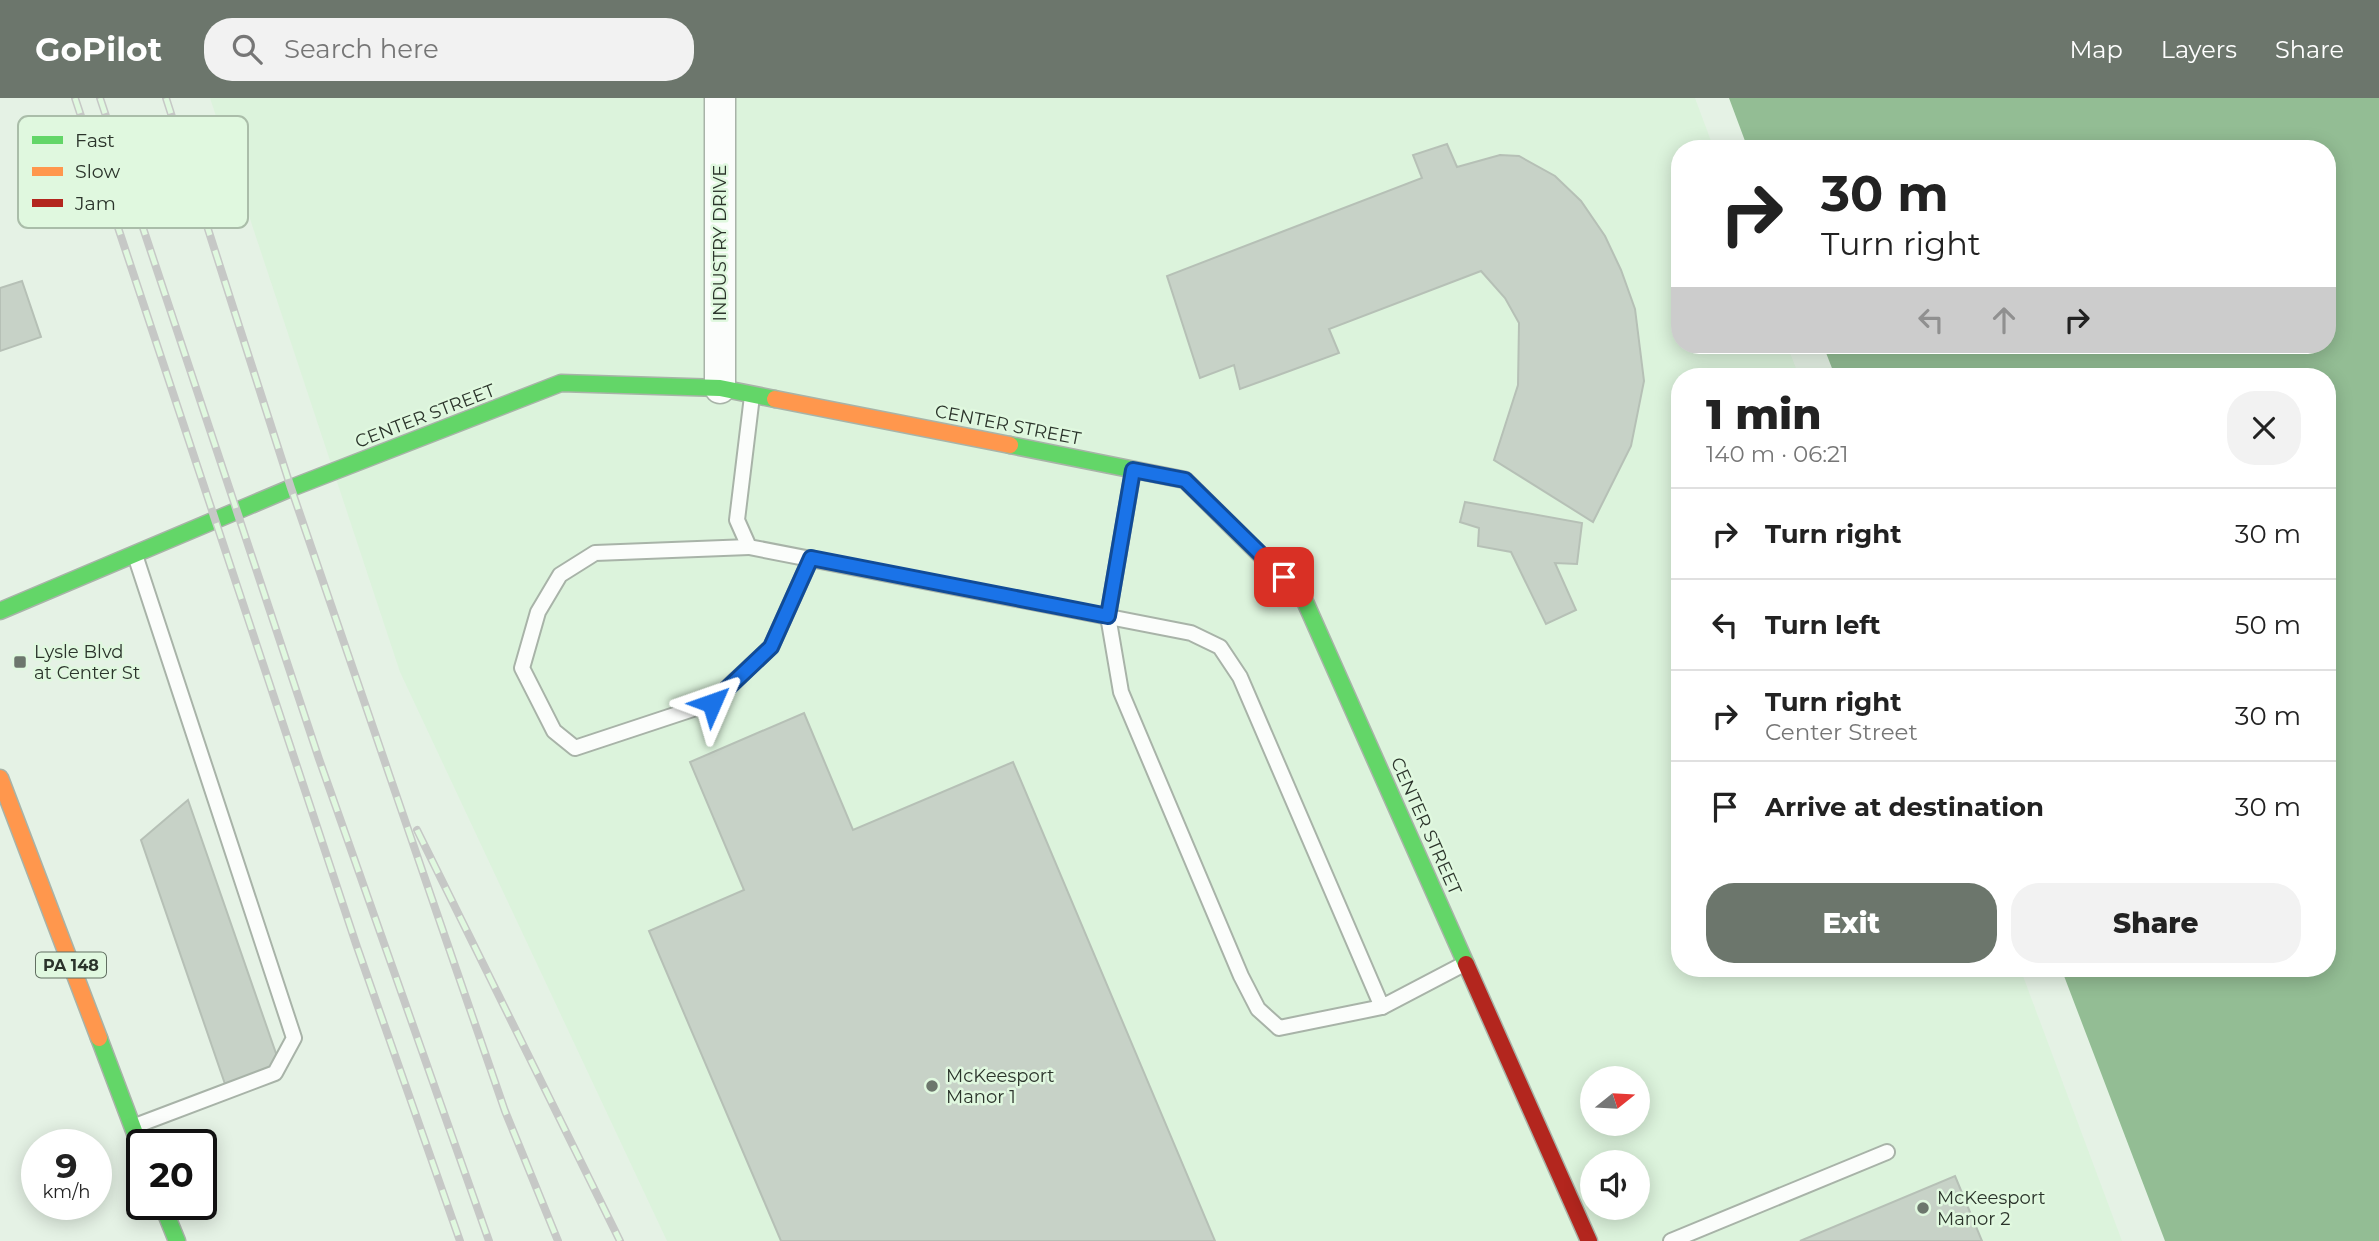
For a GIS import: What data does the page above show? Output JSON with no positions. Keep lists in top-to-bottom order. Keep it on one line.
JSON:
{"streets":{"street":["INDUSTRY DRIVE","CENTER STREET","PA 148"]},"crossings":[["INDUSTRY DRIVE","CENTER STREET"]],"places":{"transit":["Lysle Blvd at Center St"],"other":["McKeesport Manor 1","McKeesport Manor 2"]},"legend":["Fast","Slow","Jam"],"north":"right","page":{"header":"GoPilot","search":"Search here","nav":["Map","Layers","Share"],"turn":["30 m","Turn right"],"heading":["1 min","140 m · 06:21"],"list":[{"name":"Turn right","value":"30 m"},{"name":"Turn left","value":"50 m"},{"name":"Turn right","note":"Center Street","value":"30 m"},{"name":"Arrive at destination","value":"30 m"}],"buttons":["Exit","Share"],"speed":"9 km/h","limit":"20"}}
